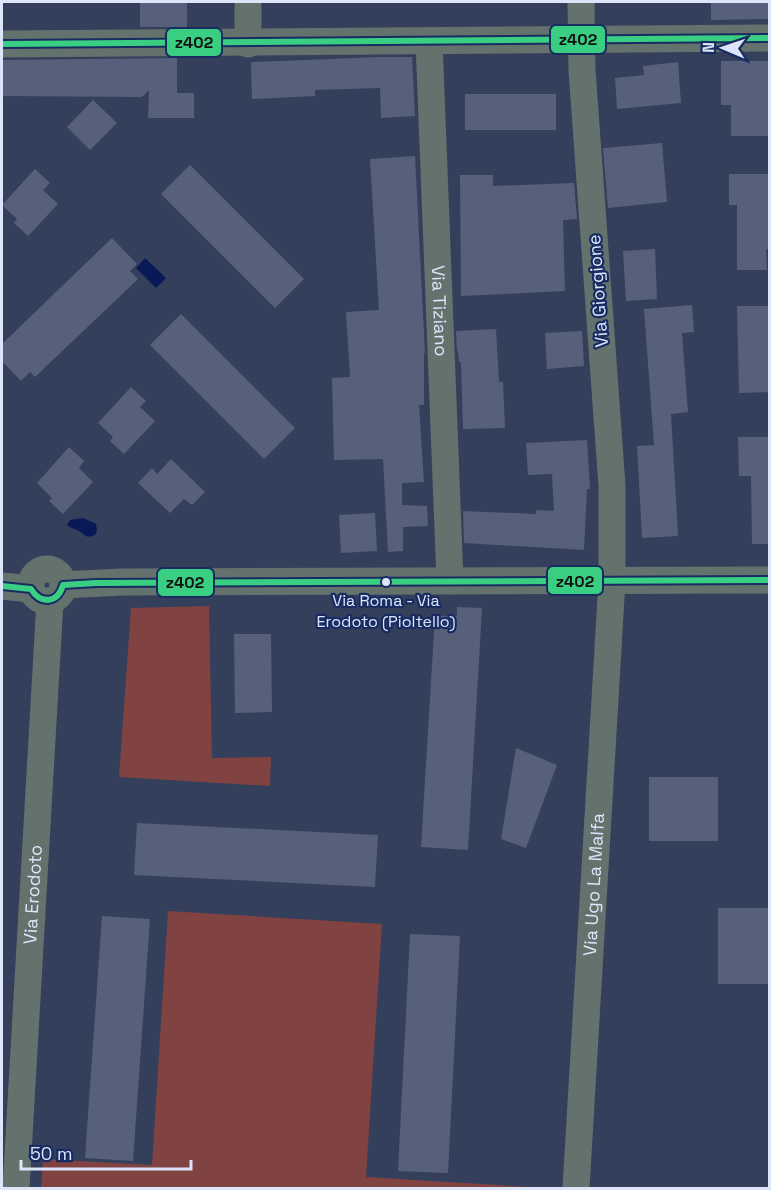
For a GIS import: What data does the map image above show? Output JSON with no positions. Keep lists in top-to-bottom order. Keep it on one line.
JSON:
{"streets":{"street":["Via Giorgione","Via Tiziano","Via Ugo La Malfa","Via Erodoto"]},"crossings":[["Via Giorgione","Via Ugo La Malfa"]],"places":["Via Roma - Via Erodoto (Pioltello)"],"lines":["transit line z402"],"scale_bar":"50 m","north":"left"}
